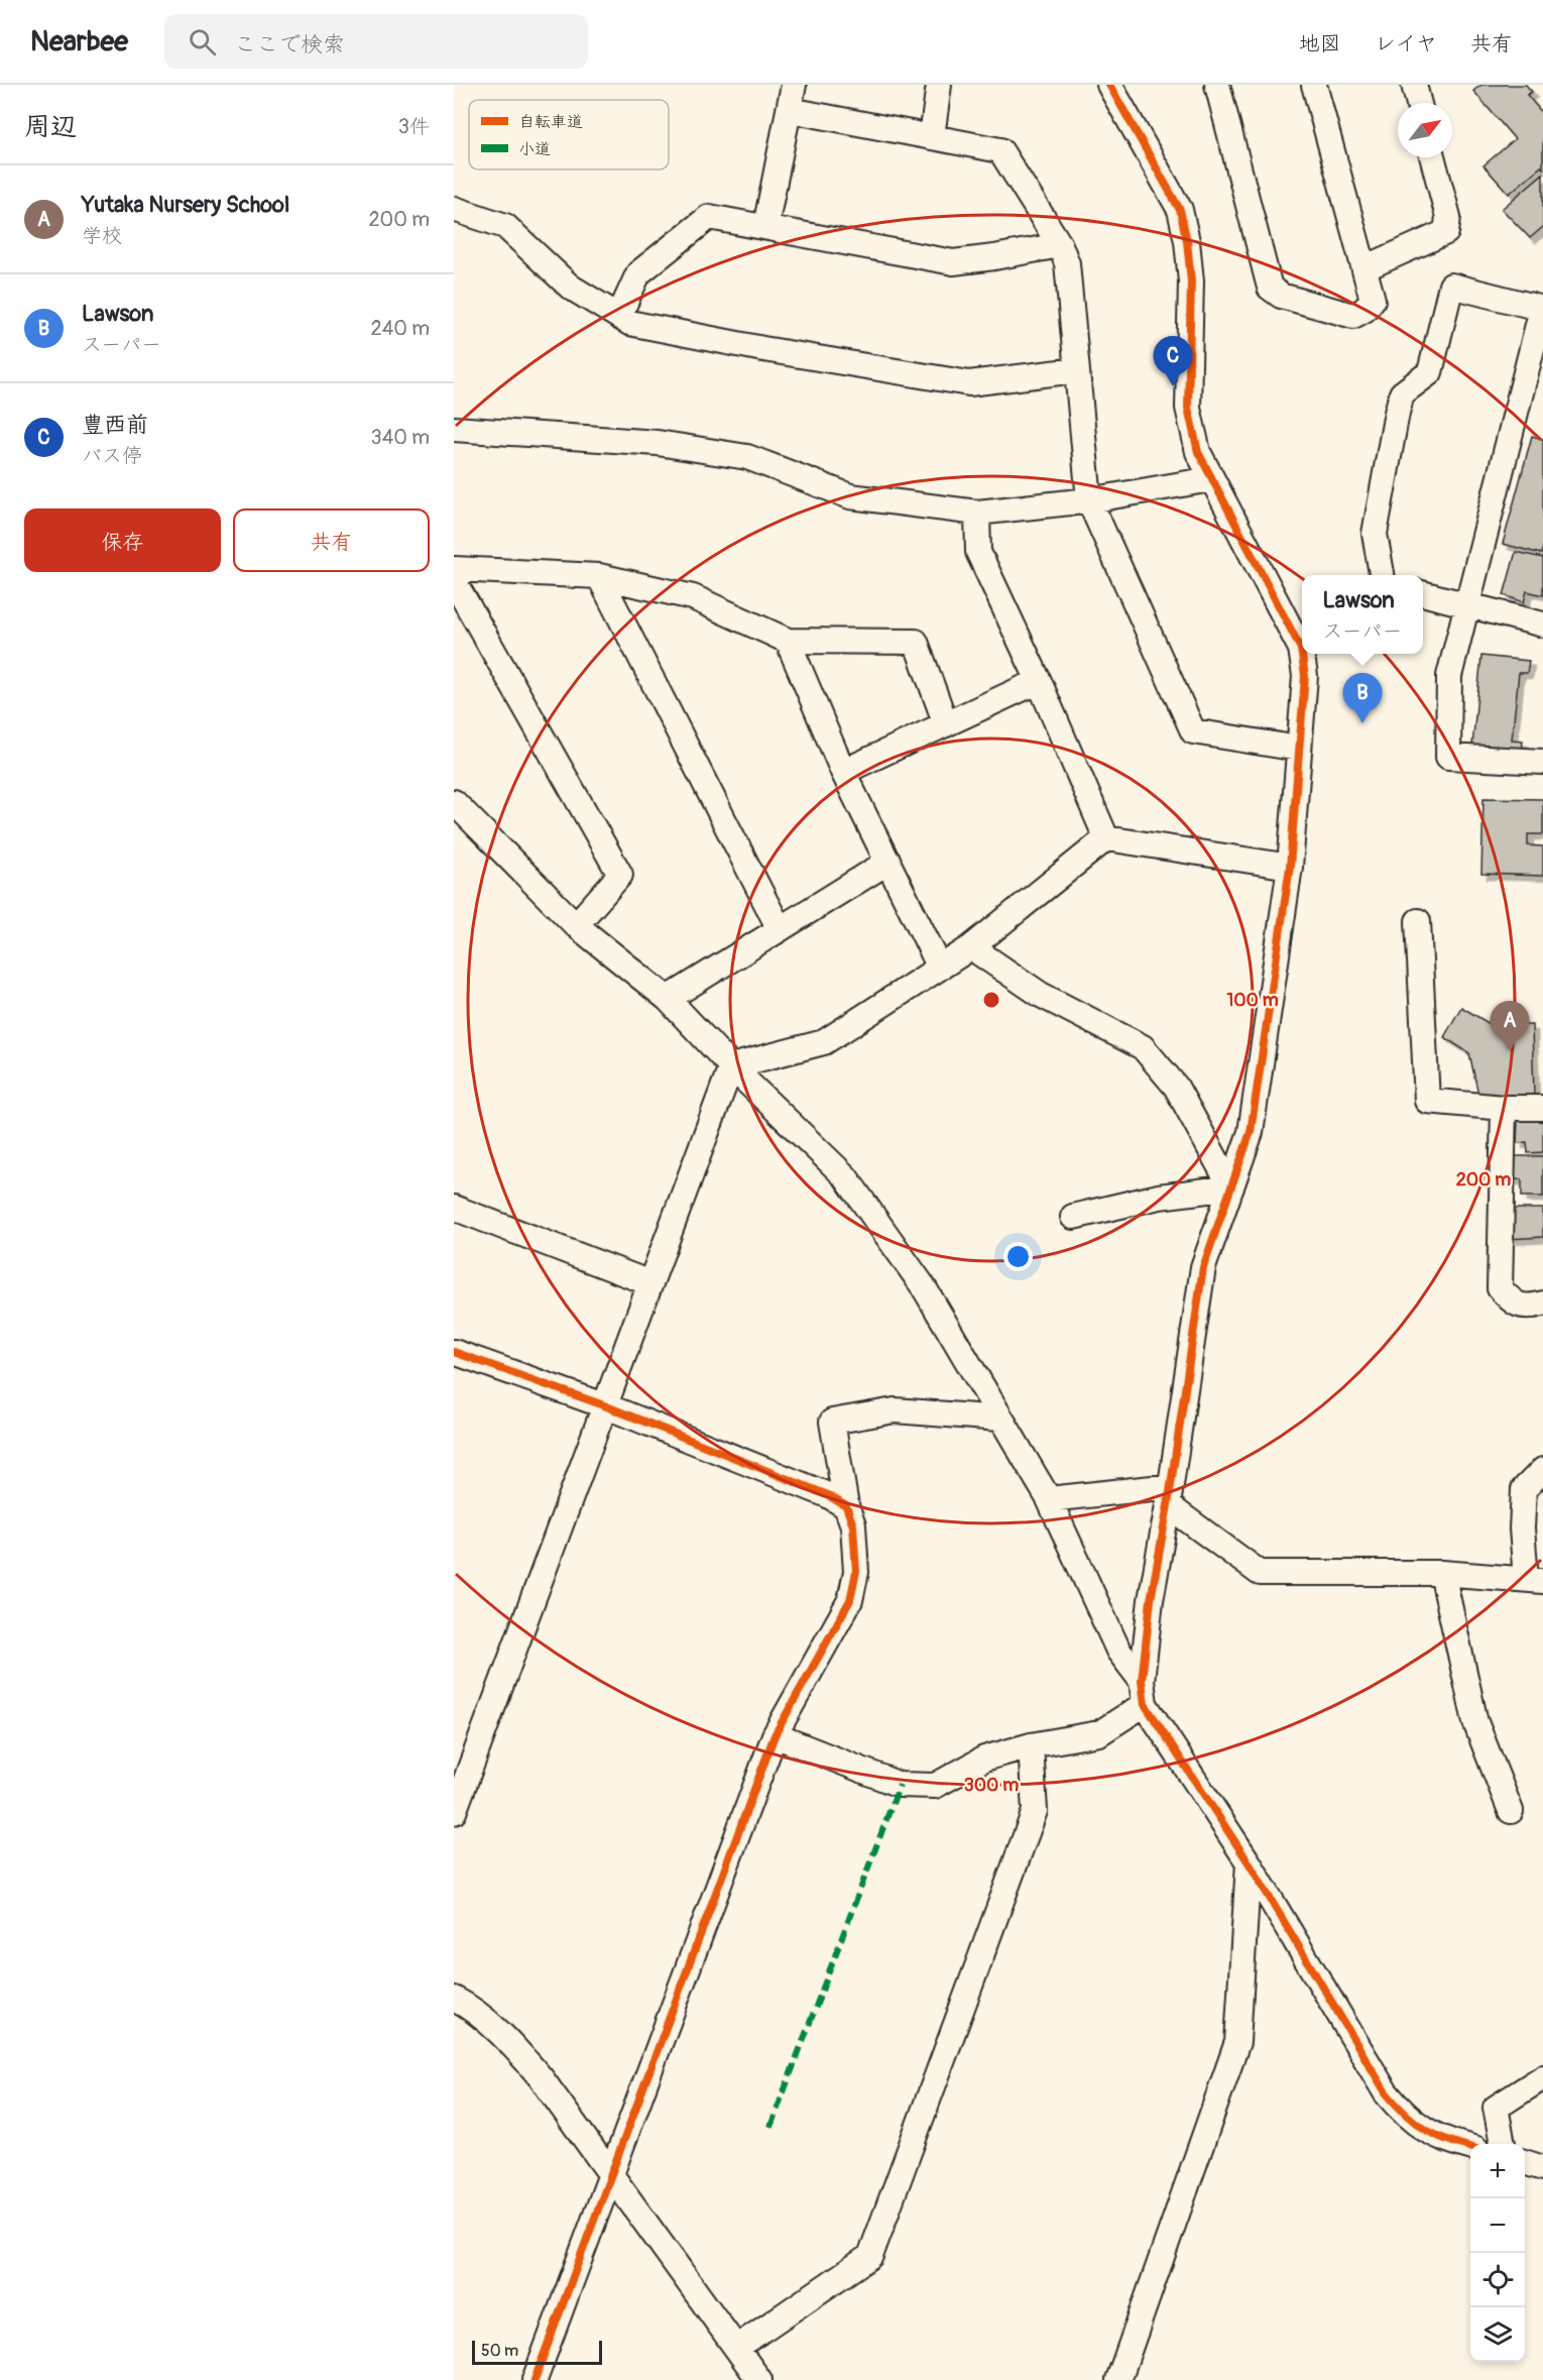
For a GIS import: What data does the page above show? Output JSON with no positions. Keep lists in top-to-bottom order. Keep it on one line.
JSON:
{"legend":["自転車道","小道"],"scale_bar":"50 m","north":"top right","page":{"header":"Nearbee","search":"ここで検索","nav":["地図","レイヤ","共有"],"heading":["周辺","3件"],"list":[{"mark":"A","name":"Yutaka Nursery School","note":"学校","value":"200 m"},{"mark":"B","name":"Lawson","note":"スーパー","value":"240 m"},{"mark":"C","name":"豊西前","note":"バス停","value":"340 m"}],"pins":["C","B","A"],"buttons":["保存","共有"],"popup":["Lawson","スーパー"],"map_buttons":["+","−"],"scale":"50 m"},"rings":["100 m","200 m","300 m"]}
